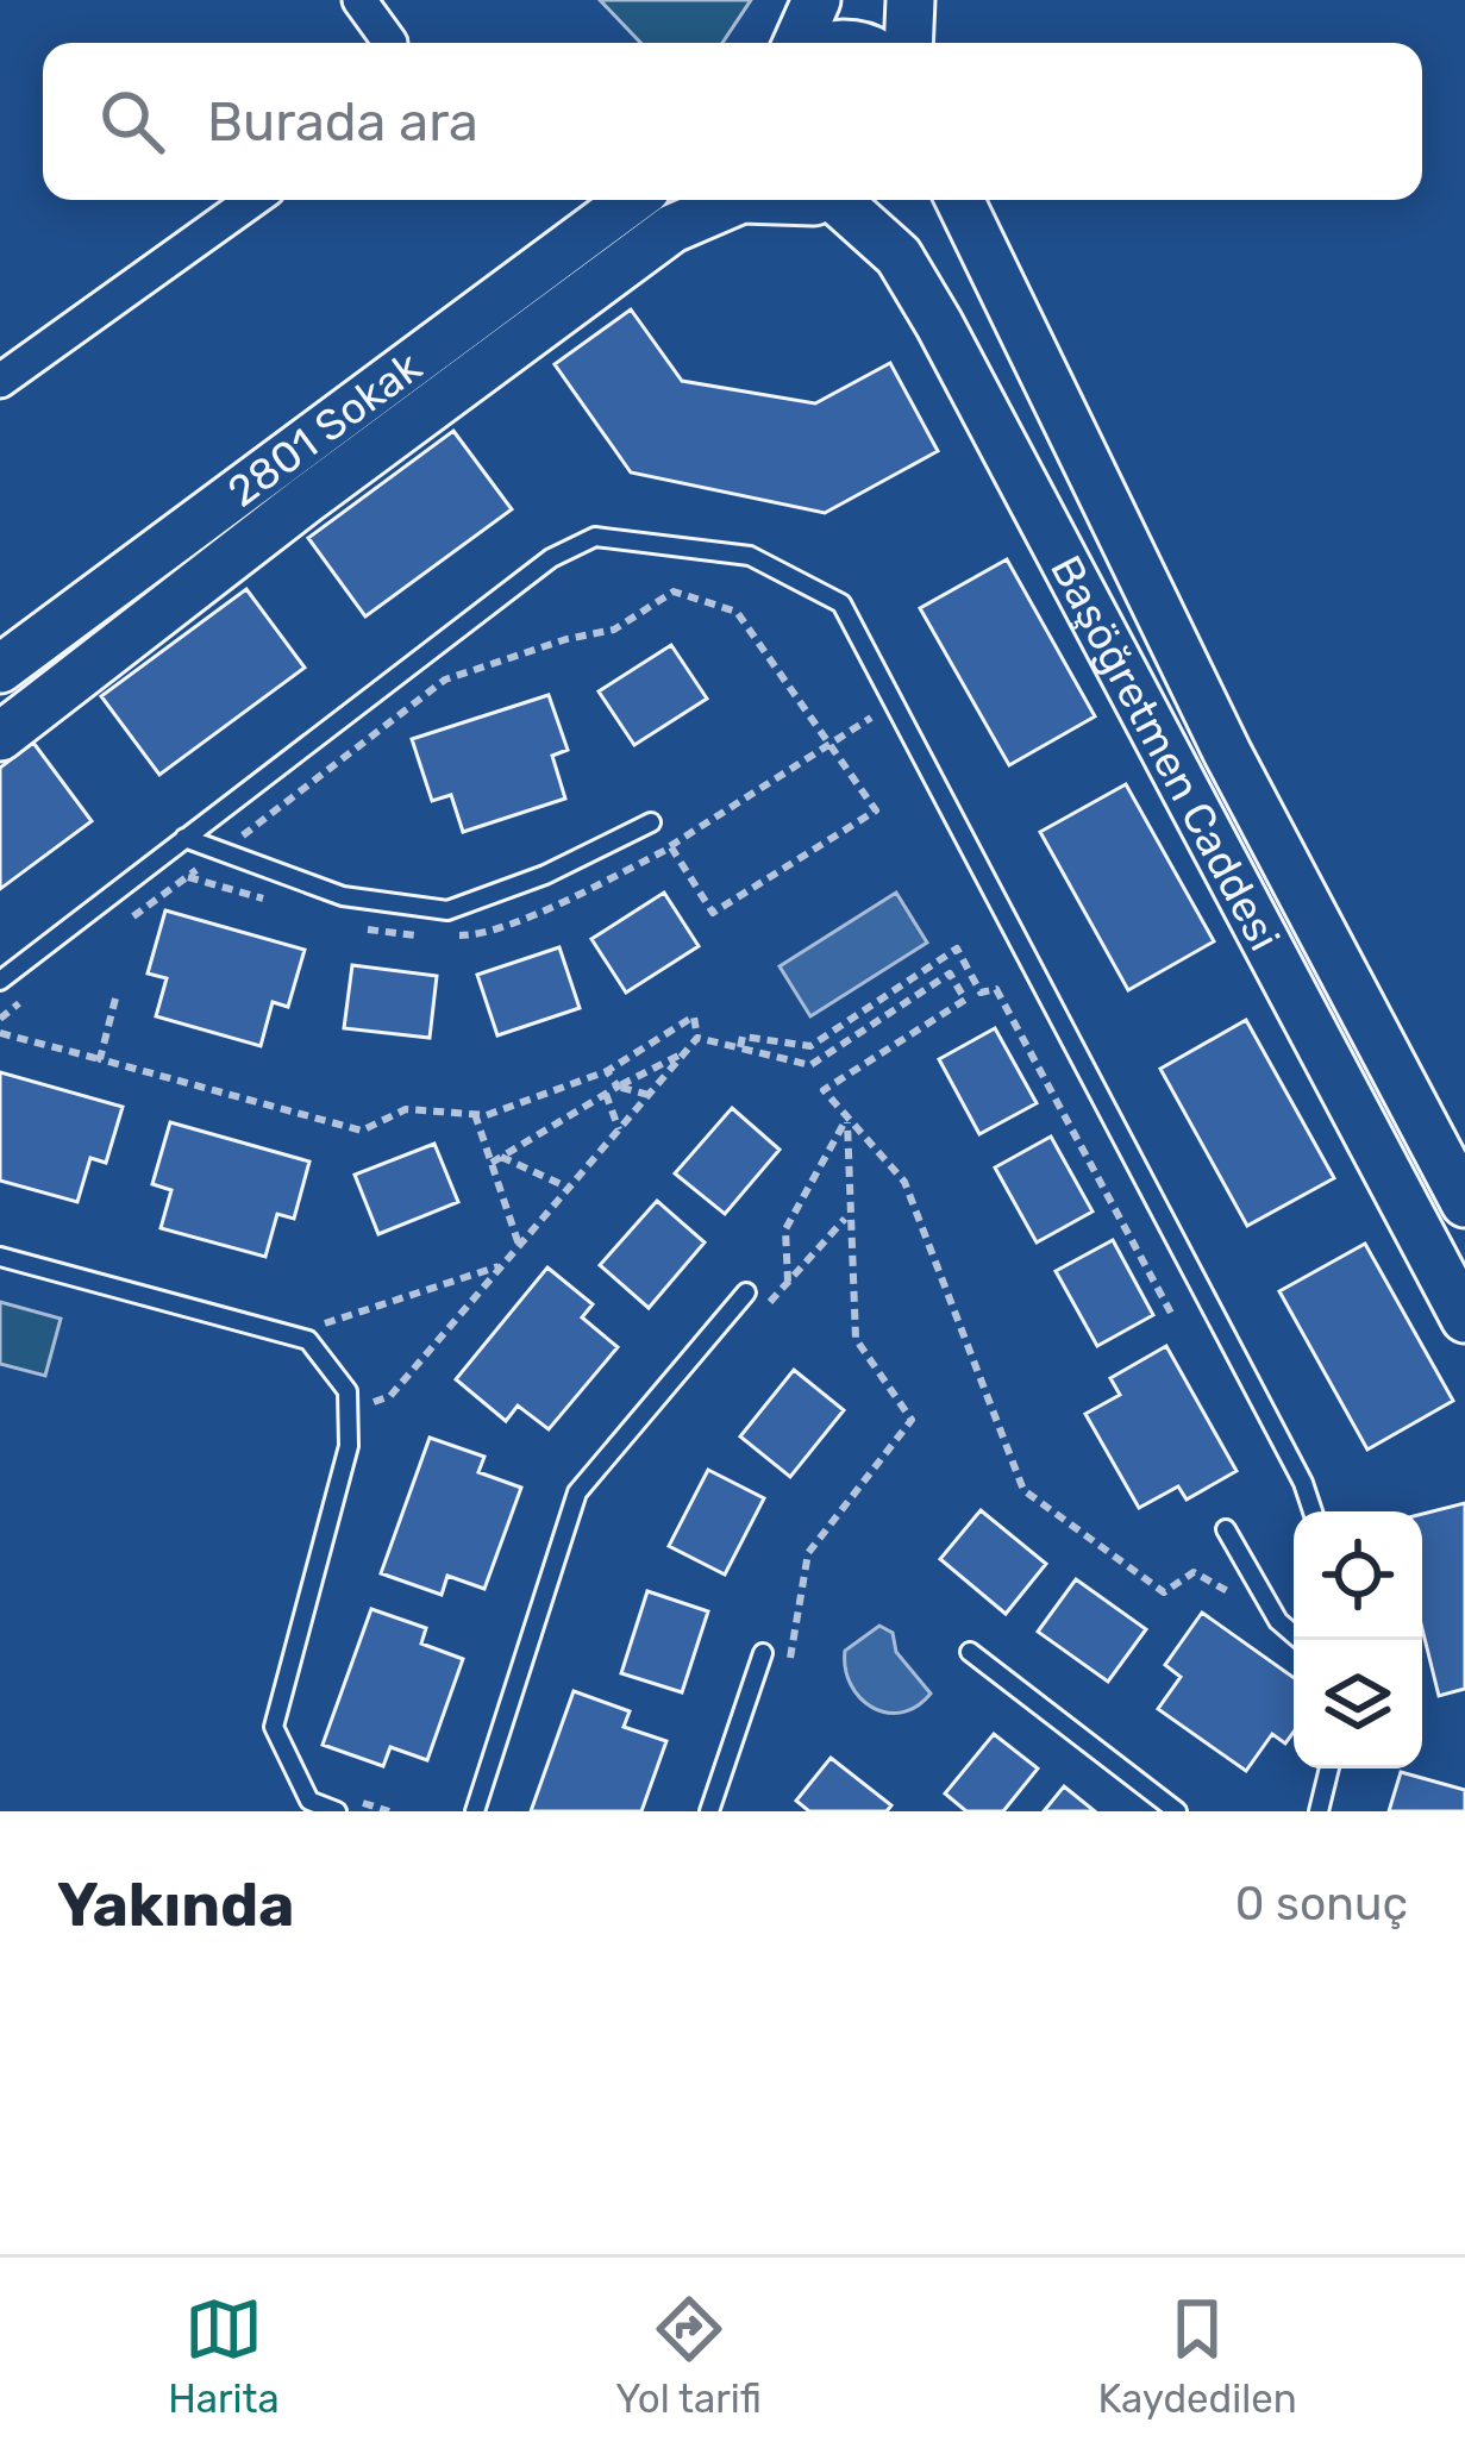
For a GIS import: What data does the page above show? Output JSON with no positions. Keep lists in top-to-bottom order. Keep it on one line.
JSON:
{"streets":{"street":["2801 Sokak","Başöğretmen Caddesi"]},"page":{"search":"Burada ara","heading":["Yakında","0 sonuç"],"nav":["Harita","Yol tarifi","Kaydedilen"]}}
